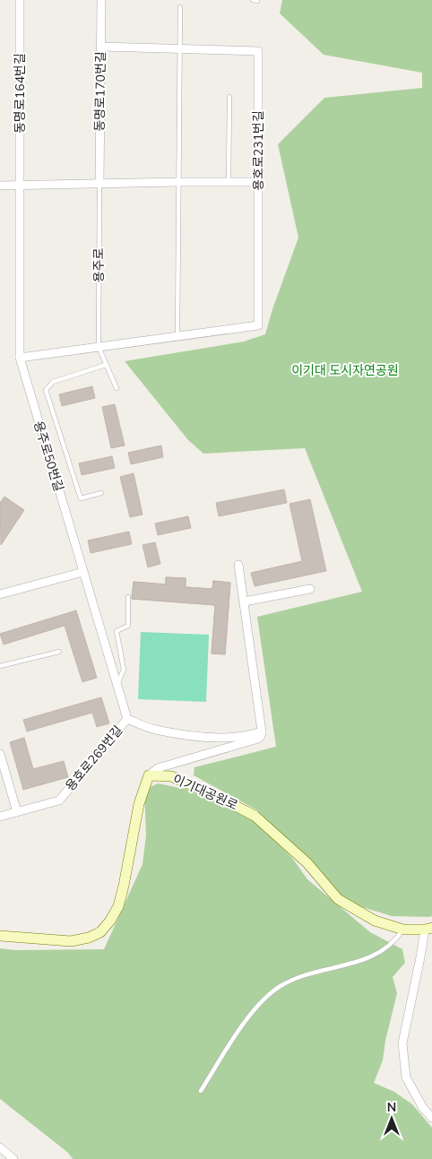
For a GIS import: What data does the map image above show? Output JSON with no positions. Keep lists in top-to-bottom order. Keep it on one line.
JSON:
{"streets":{"street":["동명로170번길","동명로164번길","용호로231번길","용주로50번길","용호로269번길","이기대공원로"],"lane":["용주로"]},"crossings":[["동명로170번길","용호로231번길"],["동명로170번길","용주로"],["동명로164번길","용주로50번길"],["용호로231번길","용주로"],["용호로231번길","용주로50번길"],["용주로50번길","용호로269번길"]],"parks":["이기대 도시자연공원"],"north":"top"}
